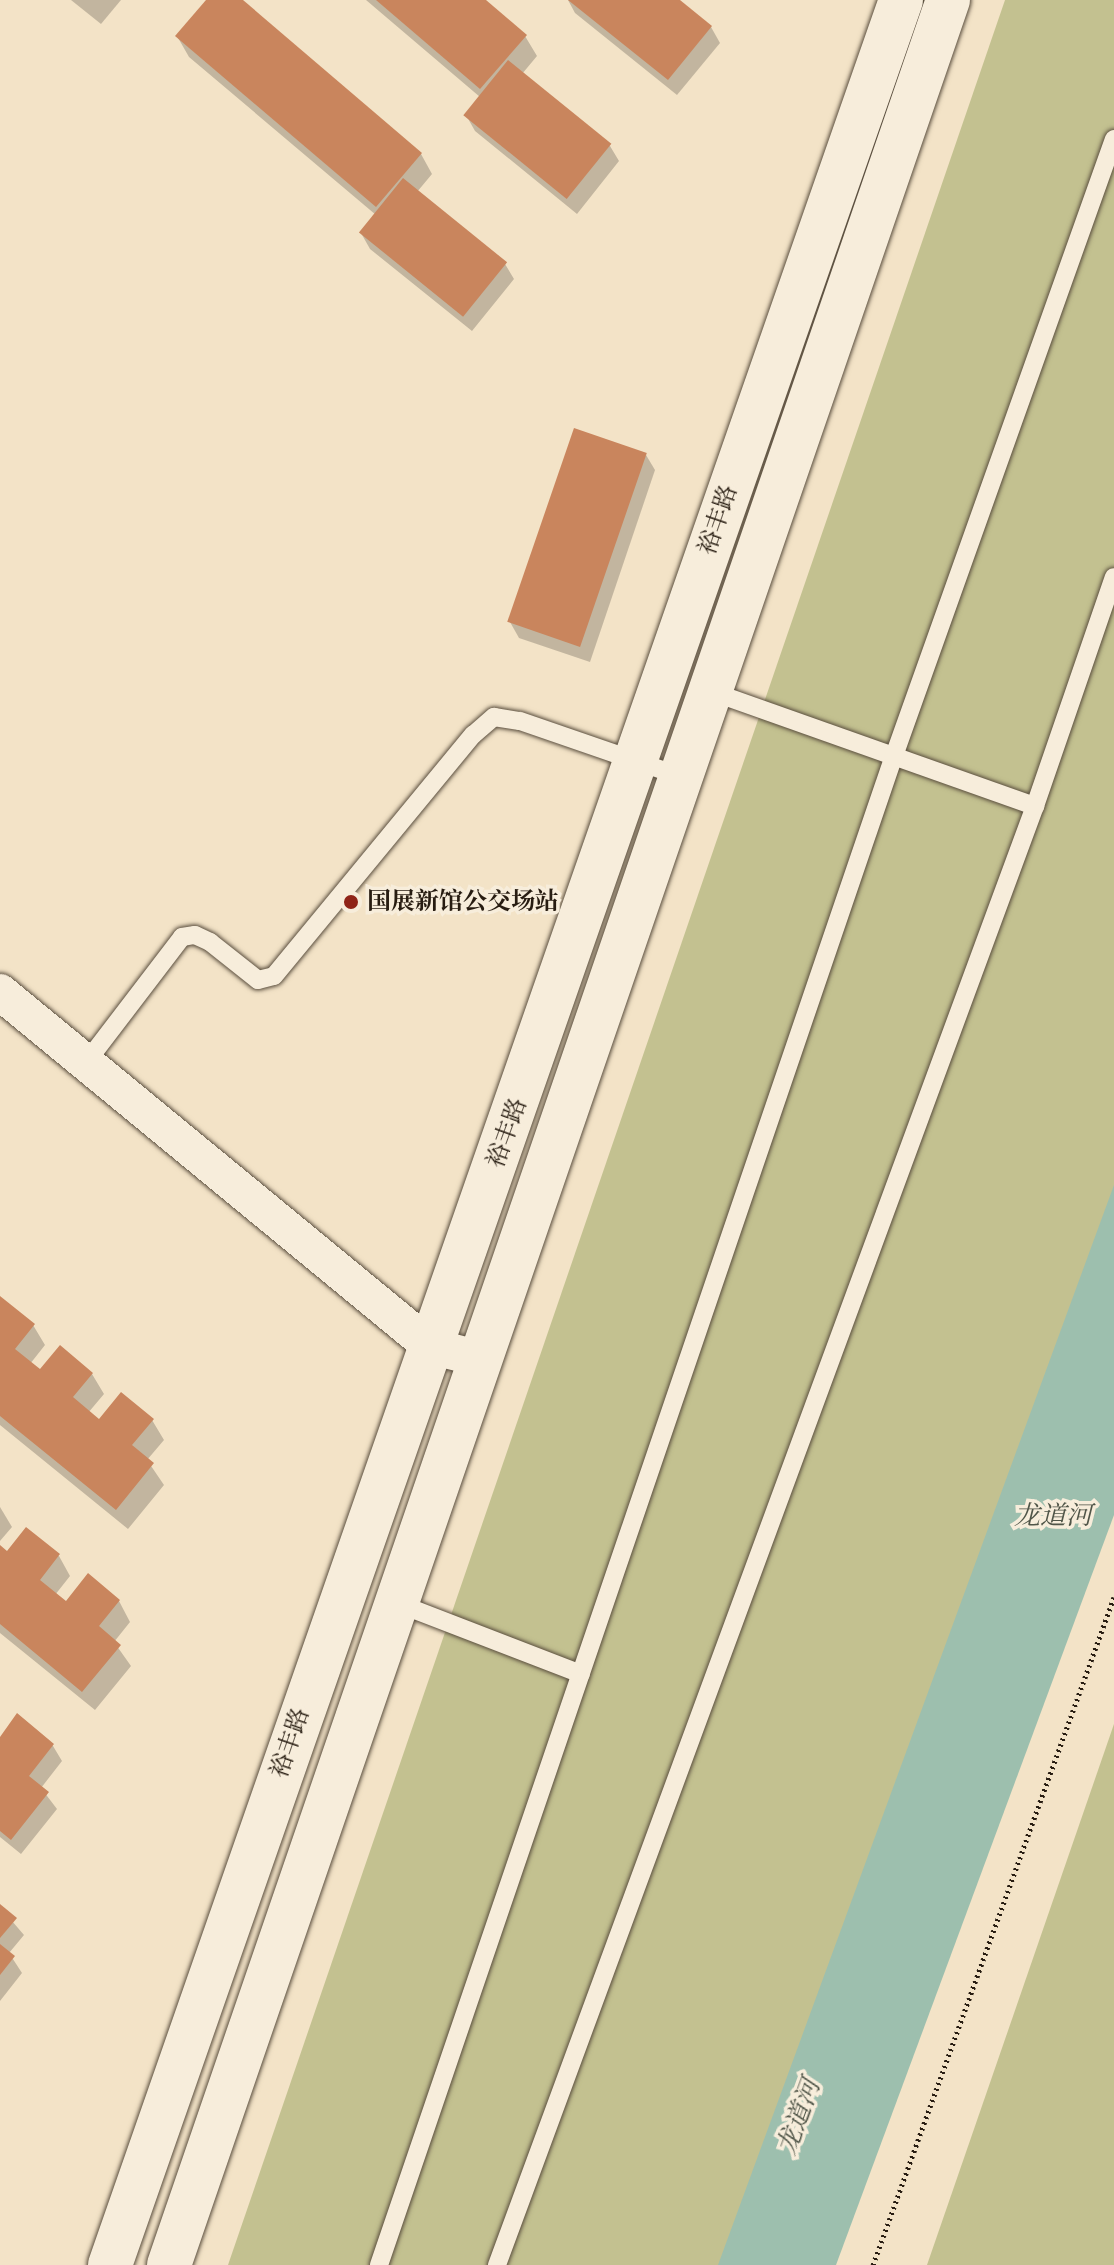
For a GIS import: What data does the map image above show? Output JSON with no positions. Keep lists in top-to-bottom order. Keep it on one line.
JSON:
{"streets":{"street":["裕丰路"]},"water":["龙道河"],"places":["国展新馆公交场站"]}
